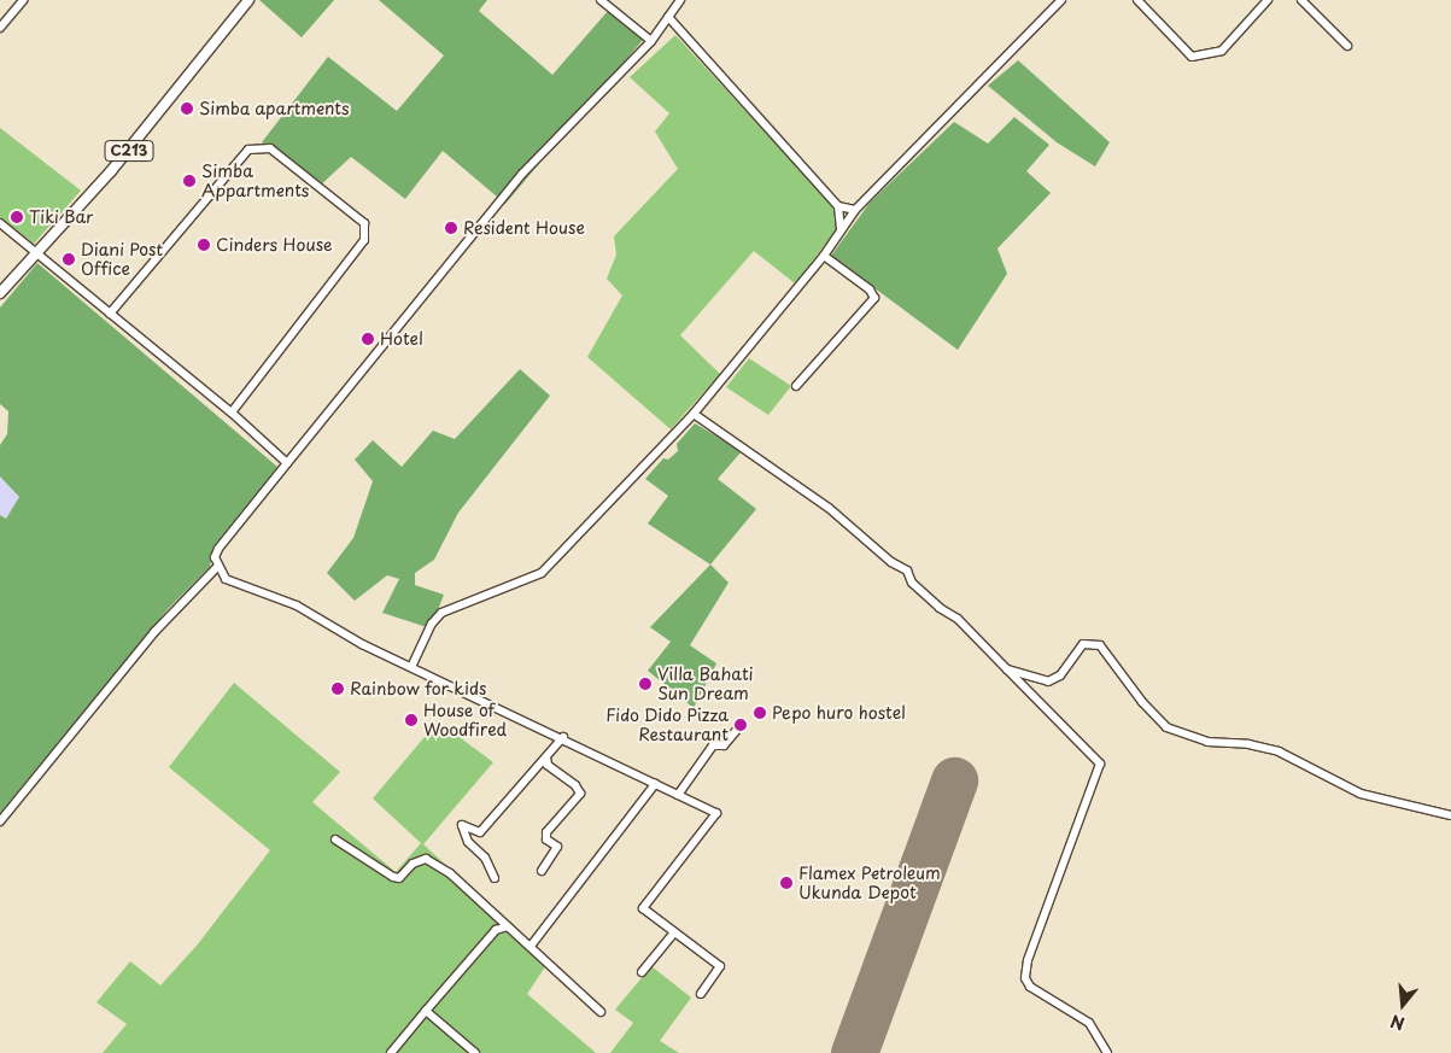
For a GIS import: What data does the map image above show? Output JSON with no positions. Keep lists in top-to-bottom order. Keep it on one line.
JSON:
{"streets":{"main road":["C213"]},"places":["Simba apartments","Simba Appartments","Tiki Bar","Resident House","Cinders House","Diani Post Office","Hotel","Villa Bahati Sun Dream","Rainbow for kids","Pepo huro hostel","House of Woodfired","Fido Dido Pizza Restaurant","Flamex Petroleum Ukunda Depot"],"north":"bottom"}
